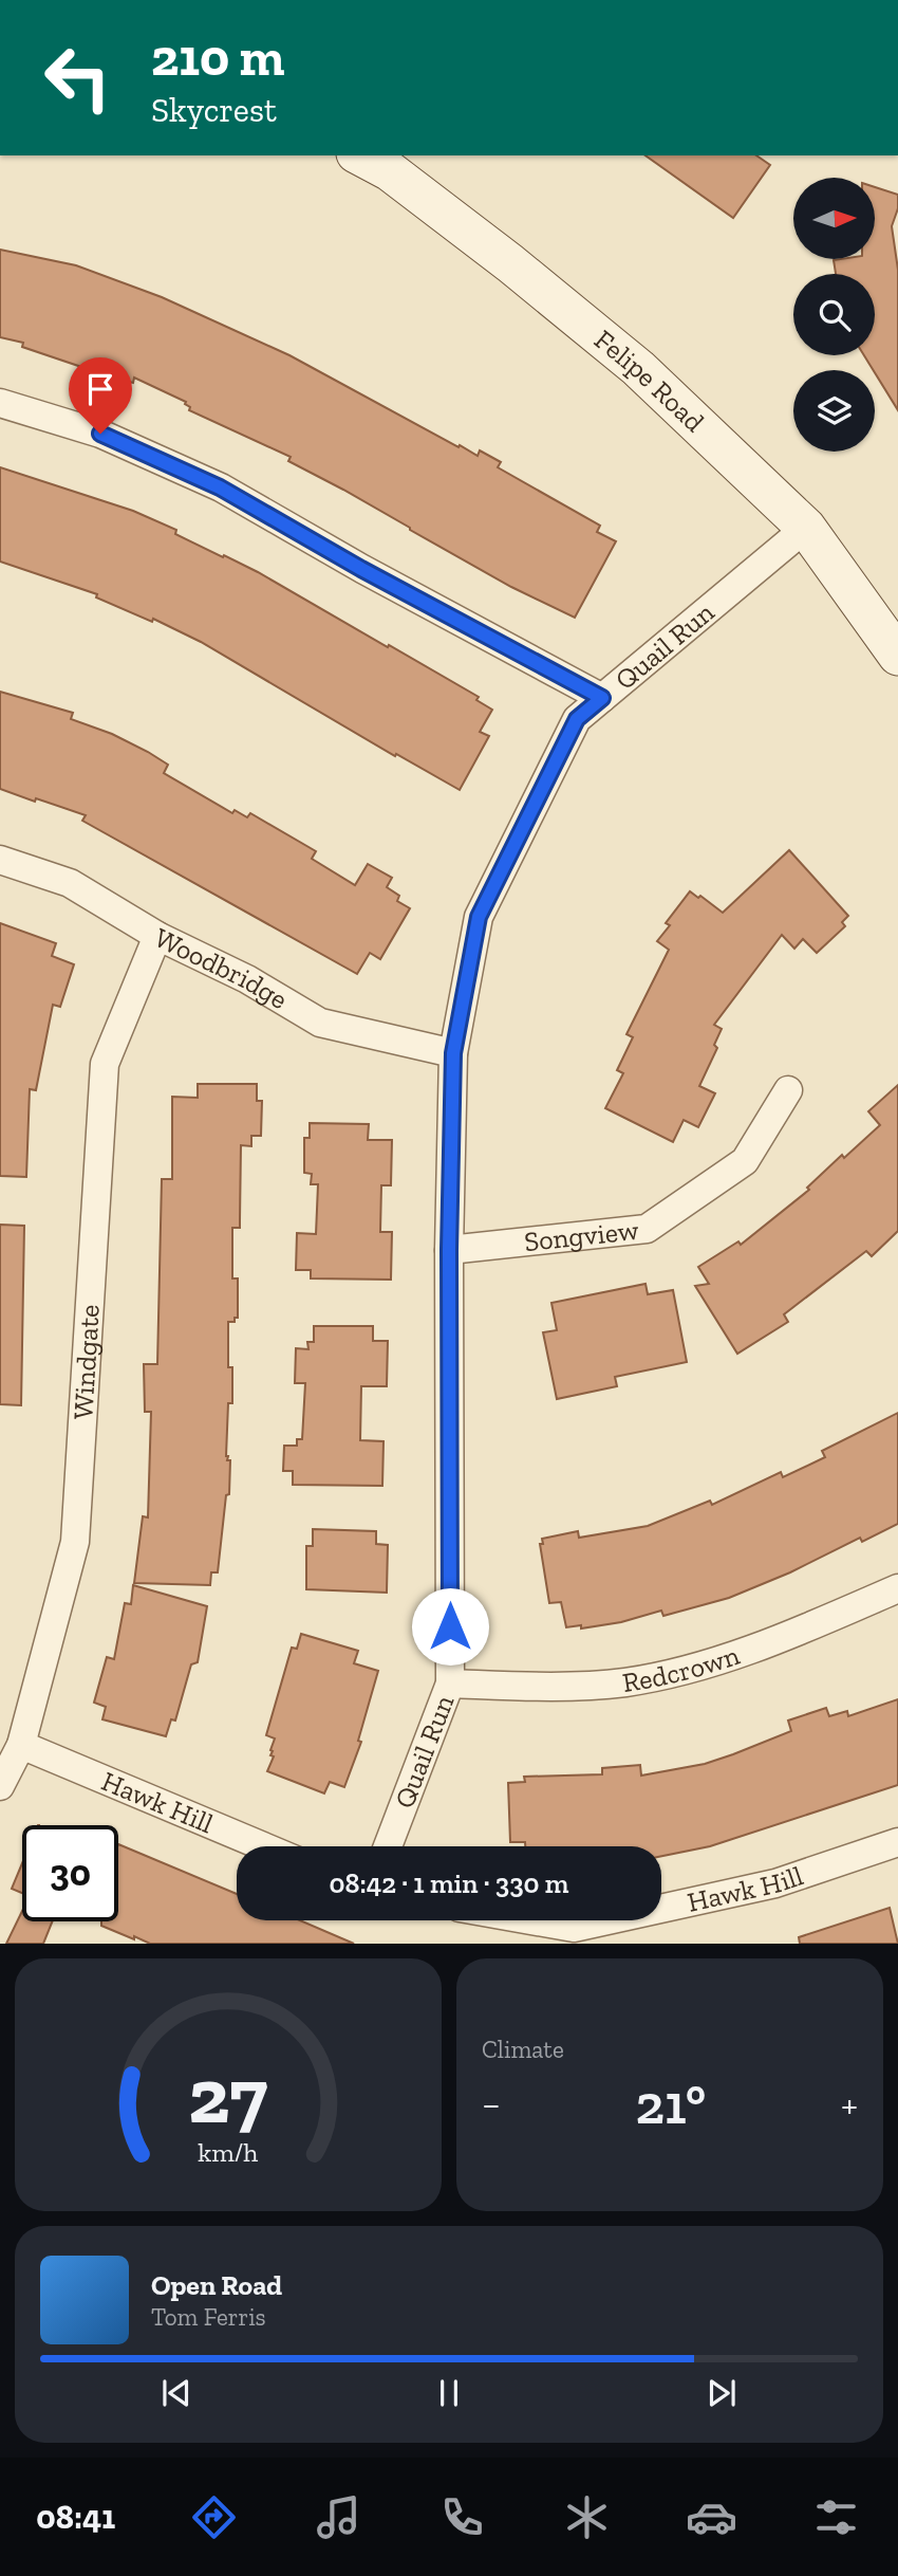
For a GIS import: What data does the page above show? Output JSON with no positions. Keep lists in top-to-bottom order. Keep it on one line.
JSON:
{"streets":{"main road":["Felipe Road"],"street":["Quail Run","Woodbridge","Songview","Windgate","Redcrown","Hawk Hill"]},"crossings":[["Felipe Road","Quail Run"],["Quail Run","Woodbridge"],["Quail Run","Songview"],["Quail Run","Redcrown"],["Woodbridge","Windgate"],["Windgate","Hawk Hill"]],"north":"right","page":{"turn":["210 m","Skycrest"],"limit":"30","trip":"08:42 · 1 min · 330 m","tile":"Climate","heat":["−","21°","+"],"song":["Open Road","Tom Ferris"],"tabs":"08:41","gauge":["27","km/h"]}}
